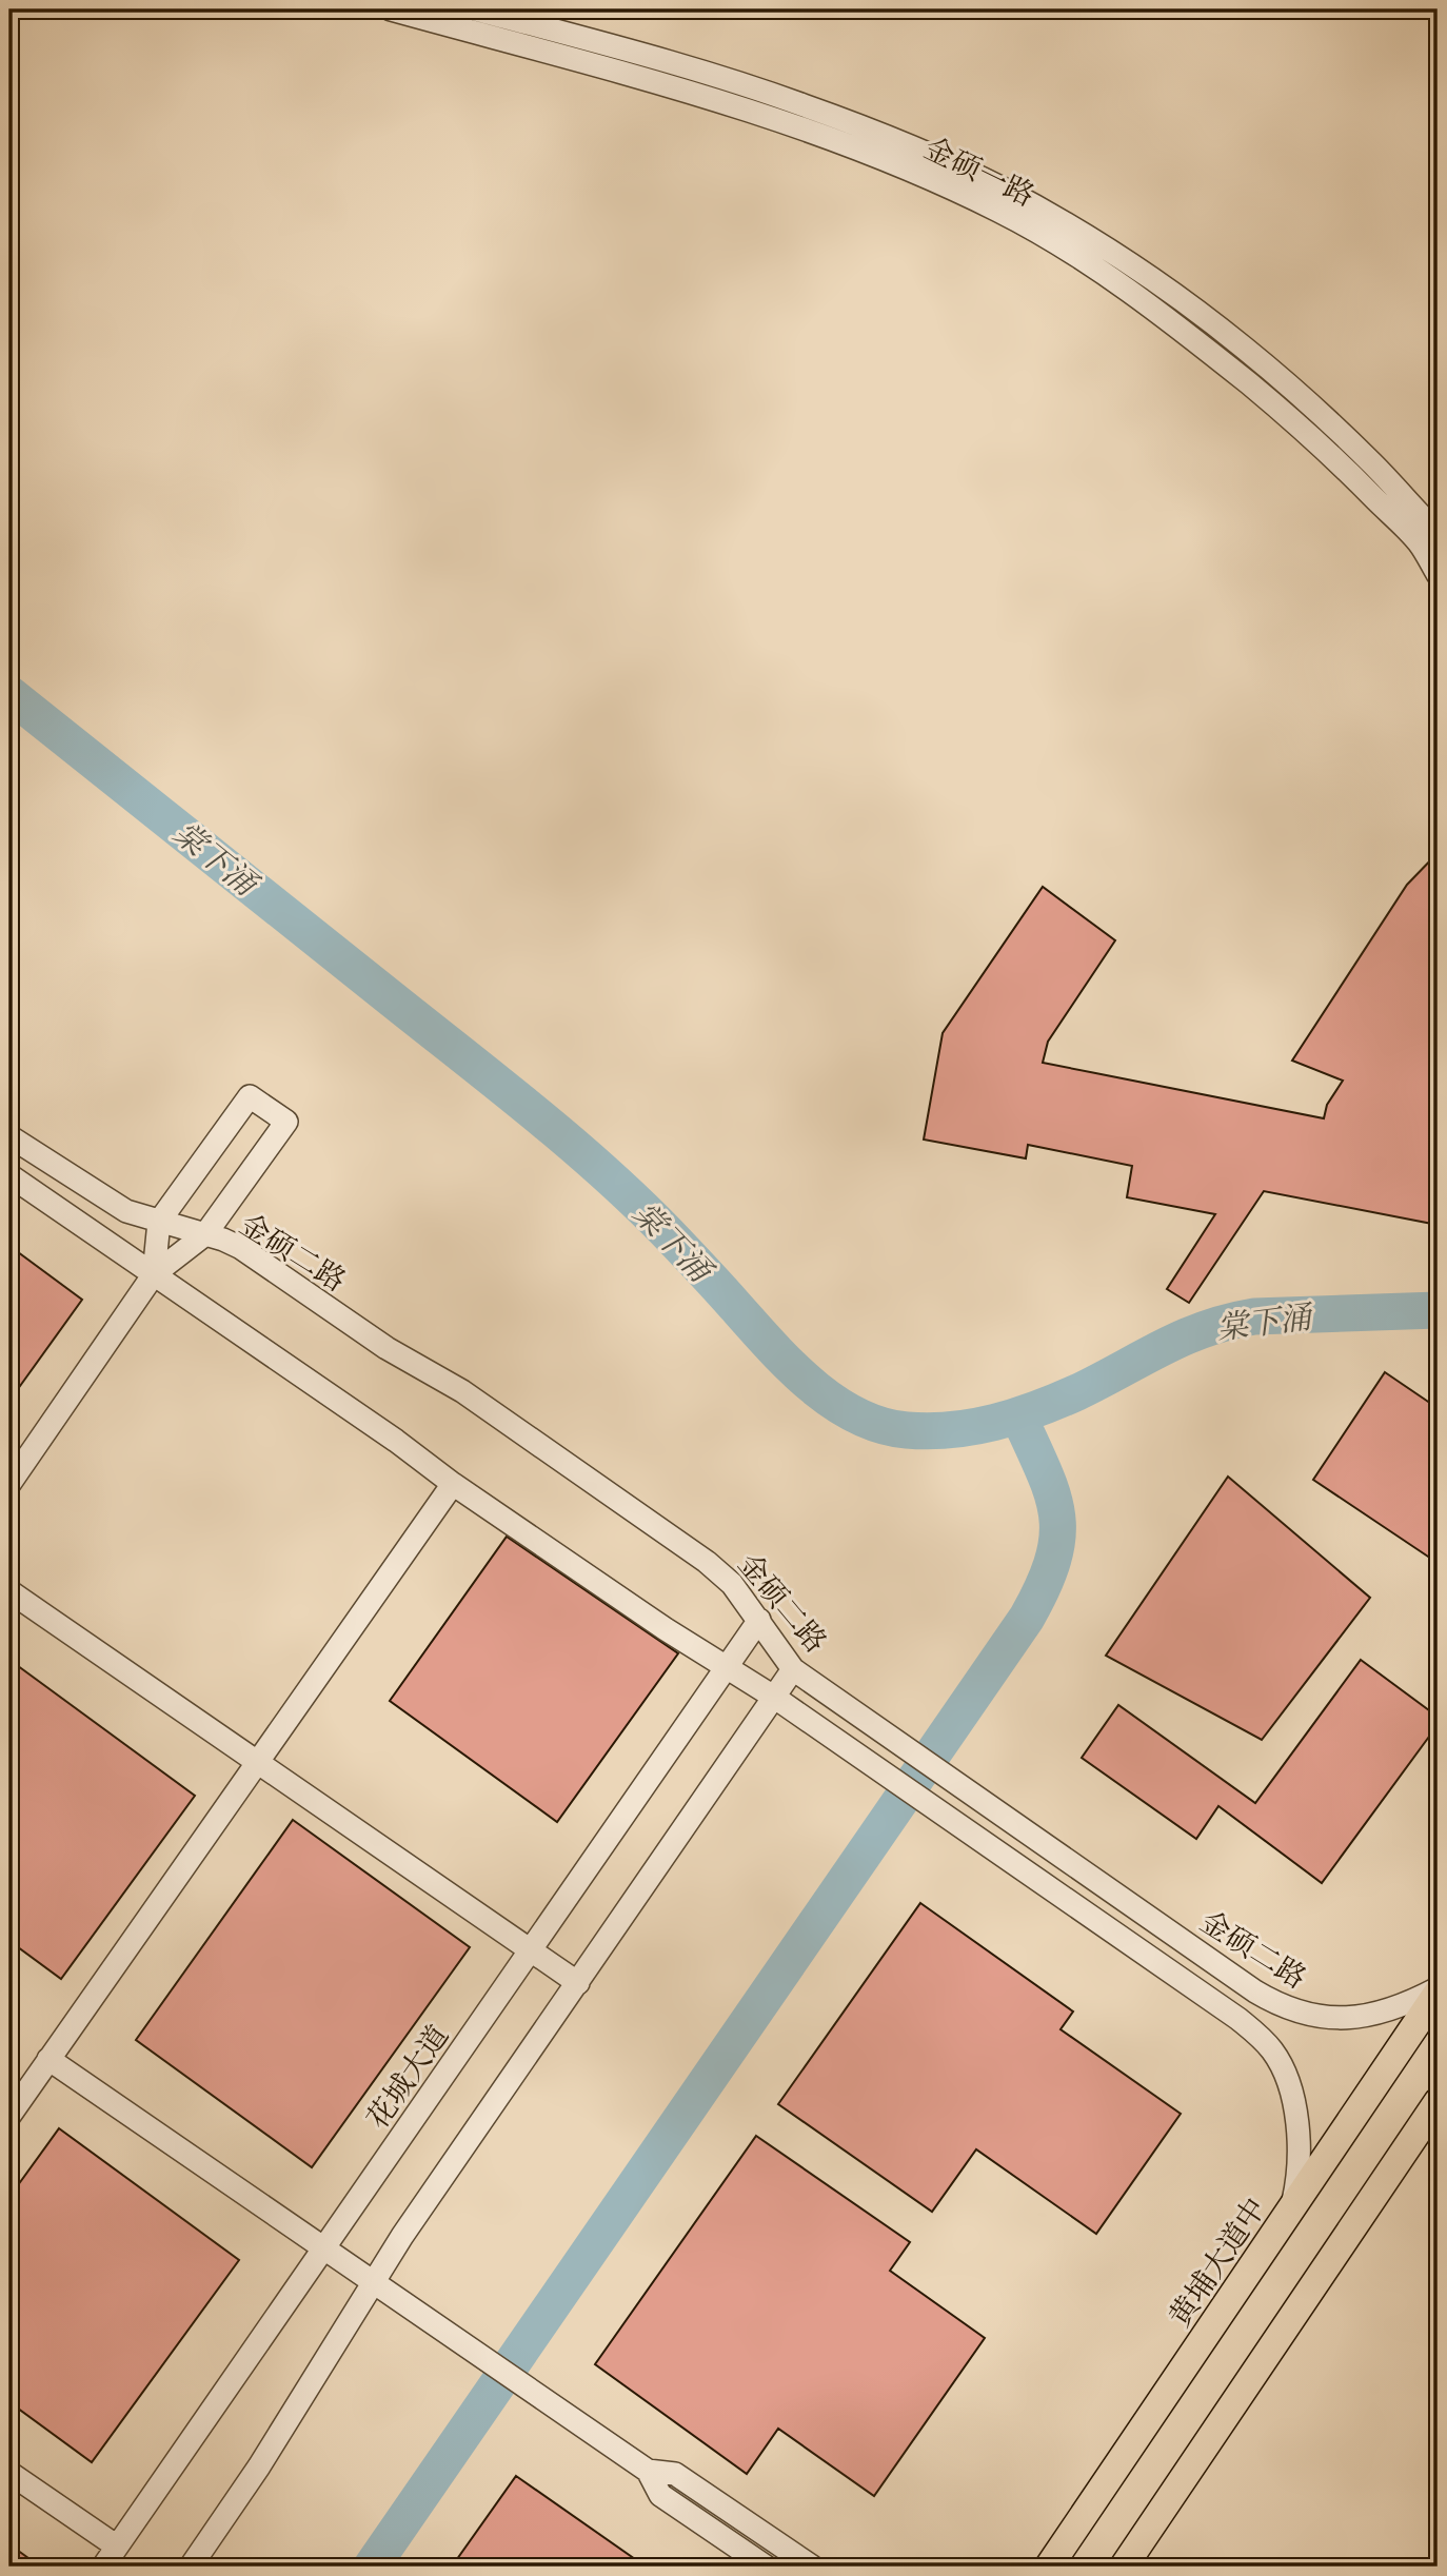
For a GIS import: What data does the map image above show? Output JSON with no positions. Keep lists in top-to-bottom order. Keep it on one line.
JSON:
{"streets":{"main road":["黄埔大道中"],"street":["金硕一路","金硕二路","花城大道"]},"crossings":[["金硕二路","花城大道"],["金硕二路","黄埔大道中"]],"water":["棠下涌"]}
